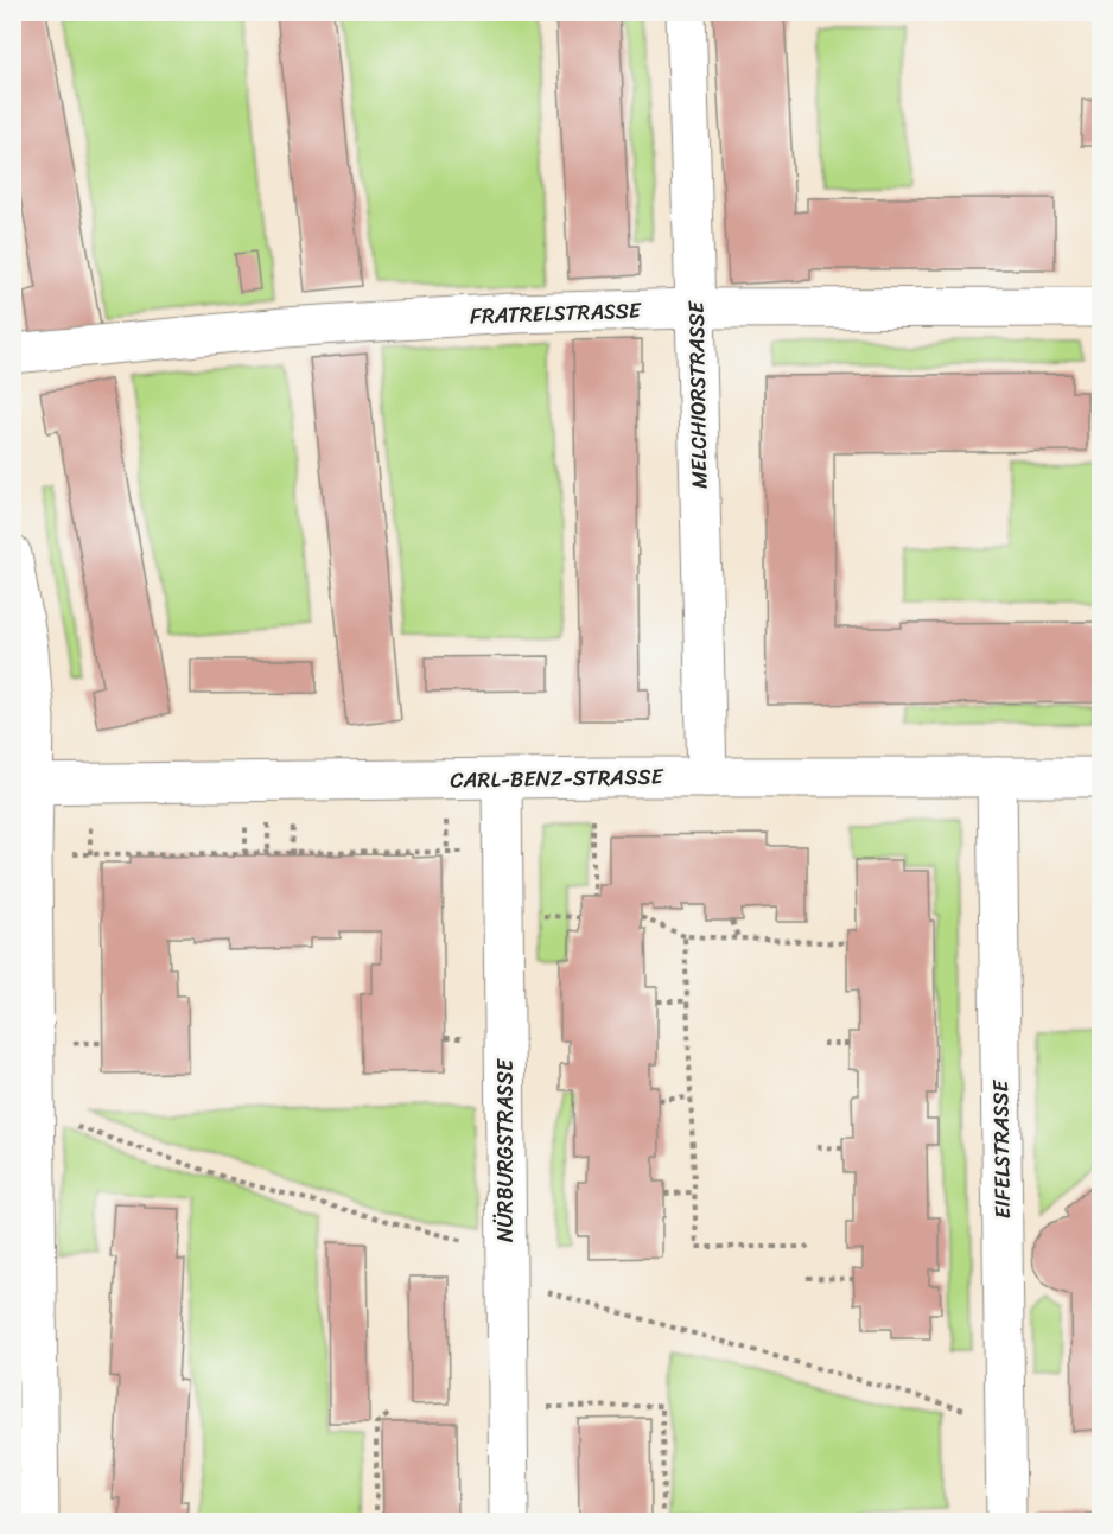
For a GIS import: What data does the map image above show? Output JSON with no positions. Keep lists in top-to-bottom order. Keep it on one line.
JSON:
{"streets":{"street":["FRATRELSTRASSE","MELCHIORSTRASSE","CARL-BENZ-STRASSE","EIFELSTRASSE","NÜRBURGSTRASSE"]},"crossings":[["FRATRELSTRASSE","MELCHIORSTRASSE"],["MELCHIORSTRASSE","CARL-BENZ-STRASSE"],["CARL-BENZ-STRASSE","EIFELSTRASSE"],["CARL-BENZ-STRASSE","NÜRBURGSTRASSE"]]}
